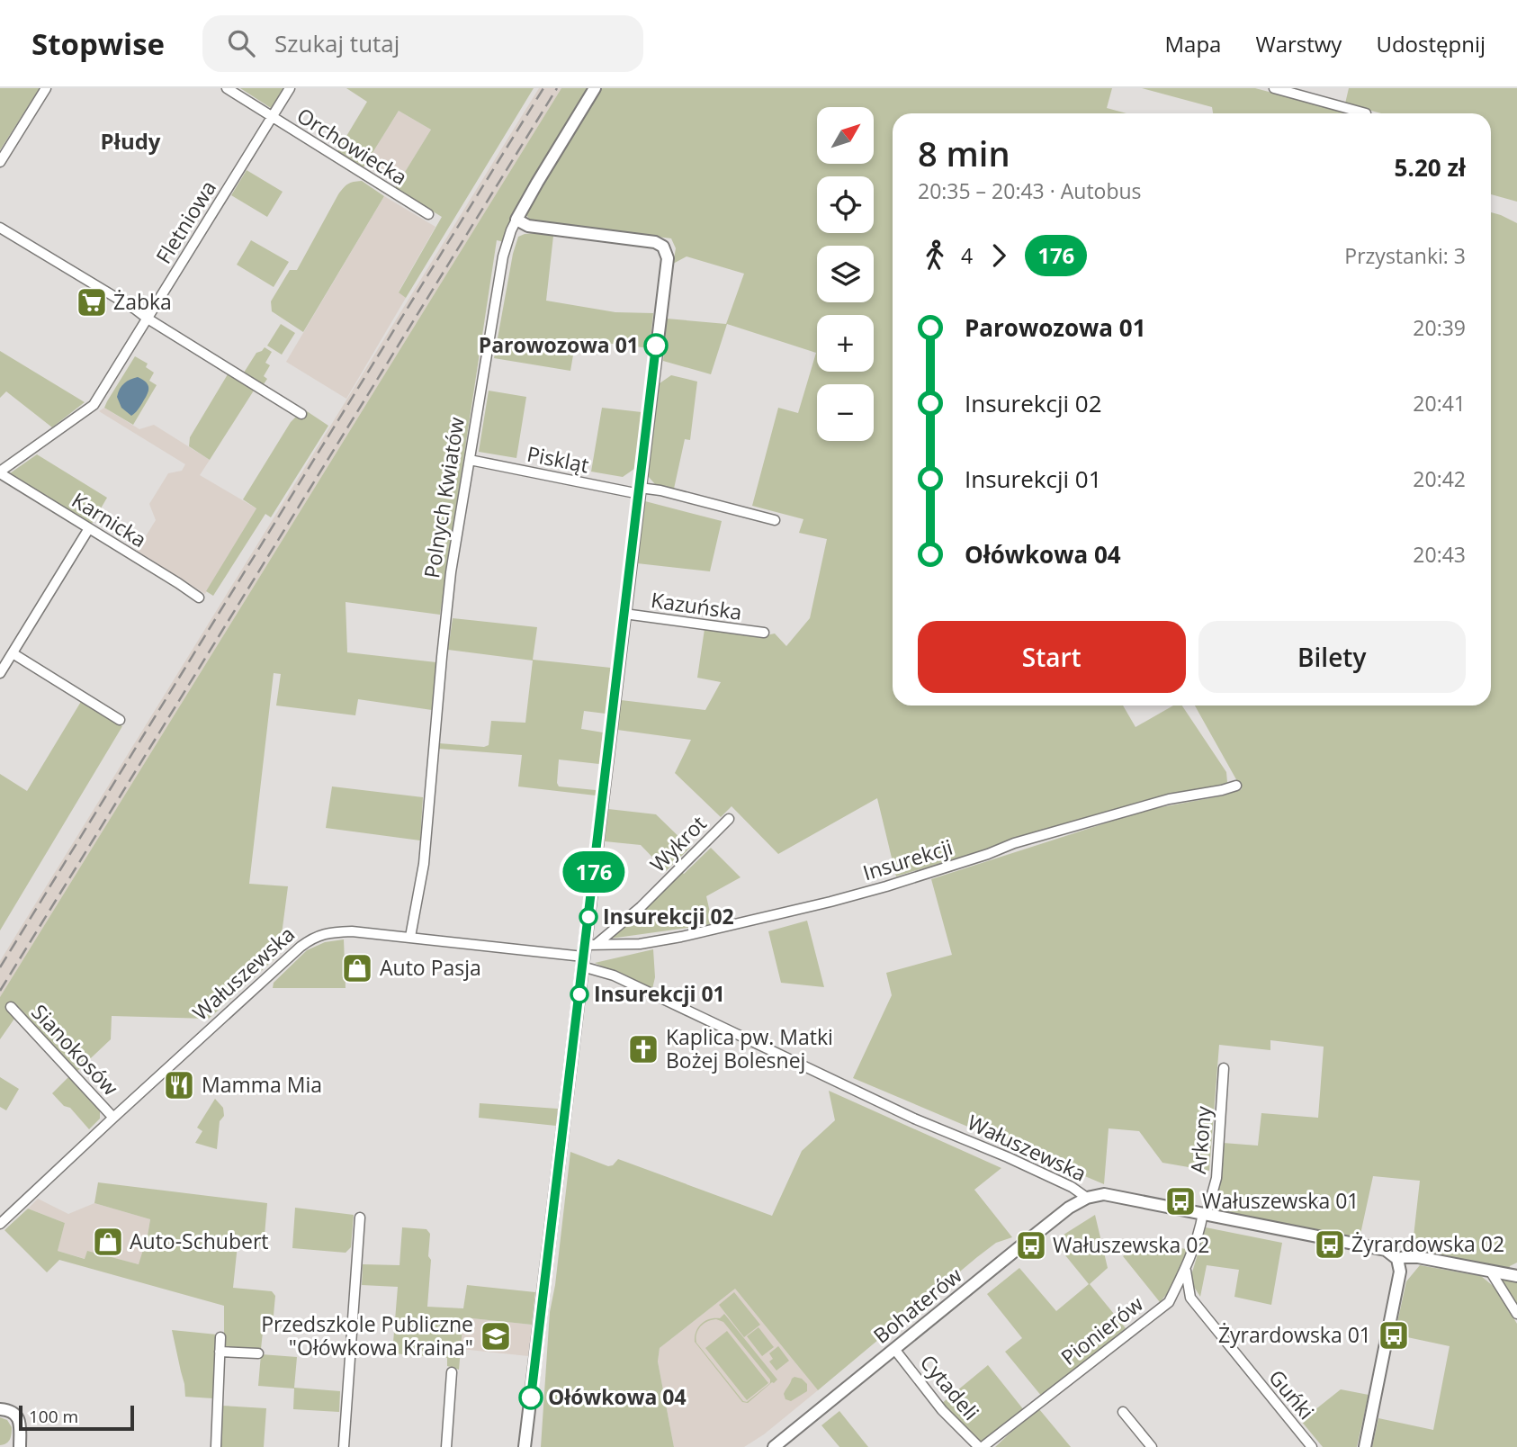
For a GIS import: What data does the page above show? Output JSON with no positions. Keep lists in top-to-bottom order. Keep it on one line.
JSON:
{"streets":{"street":["Orchowiecka","Fletniowa","Piskląt","Polnych Kwiatów","Karnicka","Kazuńska","Wykrot","Insurekcji","Wałuszewska","Sianokosów","Arkony","Bohaterów","Pionierów","Cytadeli","Guńki"]},"crossings":[["Orchowiecka","Fletniowa"],["Fletniowa","Karnicka"],["Piskląt","Polnych Kwiatów"],["Polnych Kwiatów","Wałuszewska"],["Wykrot","Insurekcji"],["Wałuszewska","Sianokosów"],["Wałuszewska","Arkony"],["Wałuszewska","Bohaterów"],["Wałuszewska","Pionierów"],["Arkony","Pionierów"],["Bohaterów","Cytadeli"],["Pionierów","Cytadeli"],["Pionierów","Guńki"]],"districts":["Płudy"],"places":{"supermarket":["Żabka"],"other":["Parowozowa 01","Insurekcji 02","Insurekcji 01","Ołówkowa 04"],"shop":["Auto Pasja","Auto-Schubert"],"church":["Kaplica pw. Matki Bożej Bolesnej"],"restaurant":["Mamma Mia"],"bus stop":["Wałuszewska 01","Żyrardowska 02","Wałuszewska 02","Żyrardowska 01"],"school or university":["Przedszkole Publiczne \"Ołówkowa Kraina\""]},"lines":["bus line 176"],"scale_bar":"100 m","north":"top right","page":{"header":"Stopwise","search":"Szukaj tutaj","nav":["Mapa","Warstwy","Udostępnij"],"on_map":"176","map_buttons":["+","−"],"heading":["8 min","20:35 – 20:43 · Autobus","5.20 zł"],"legs":["4","176","Przystanki: 3"],"list":[{"name":"Parowozowa 01","value":"20:39"},{"name":"Insurekcji 02","value":"20:41"},{"name":"Insurekcji 01","value":"20:42"},{"name":"Ołówkowa 04","value":"20:43"}],"buttons":["Start","Bilety"],"scale":"100 m"}}
